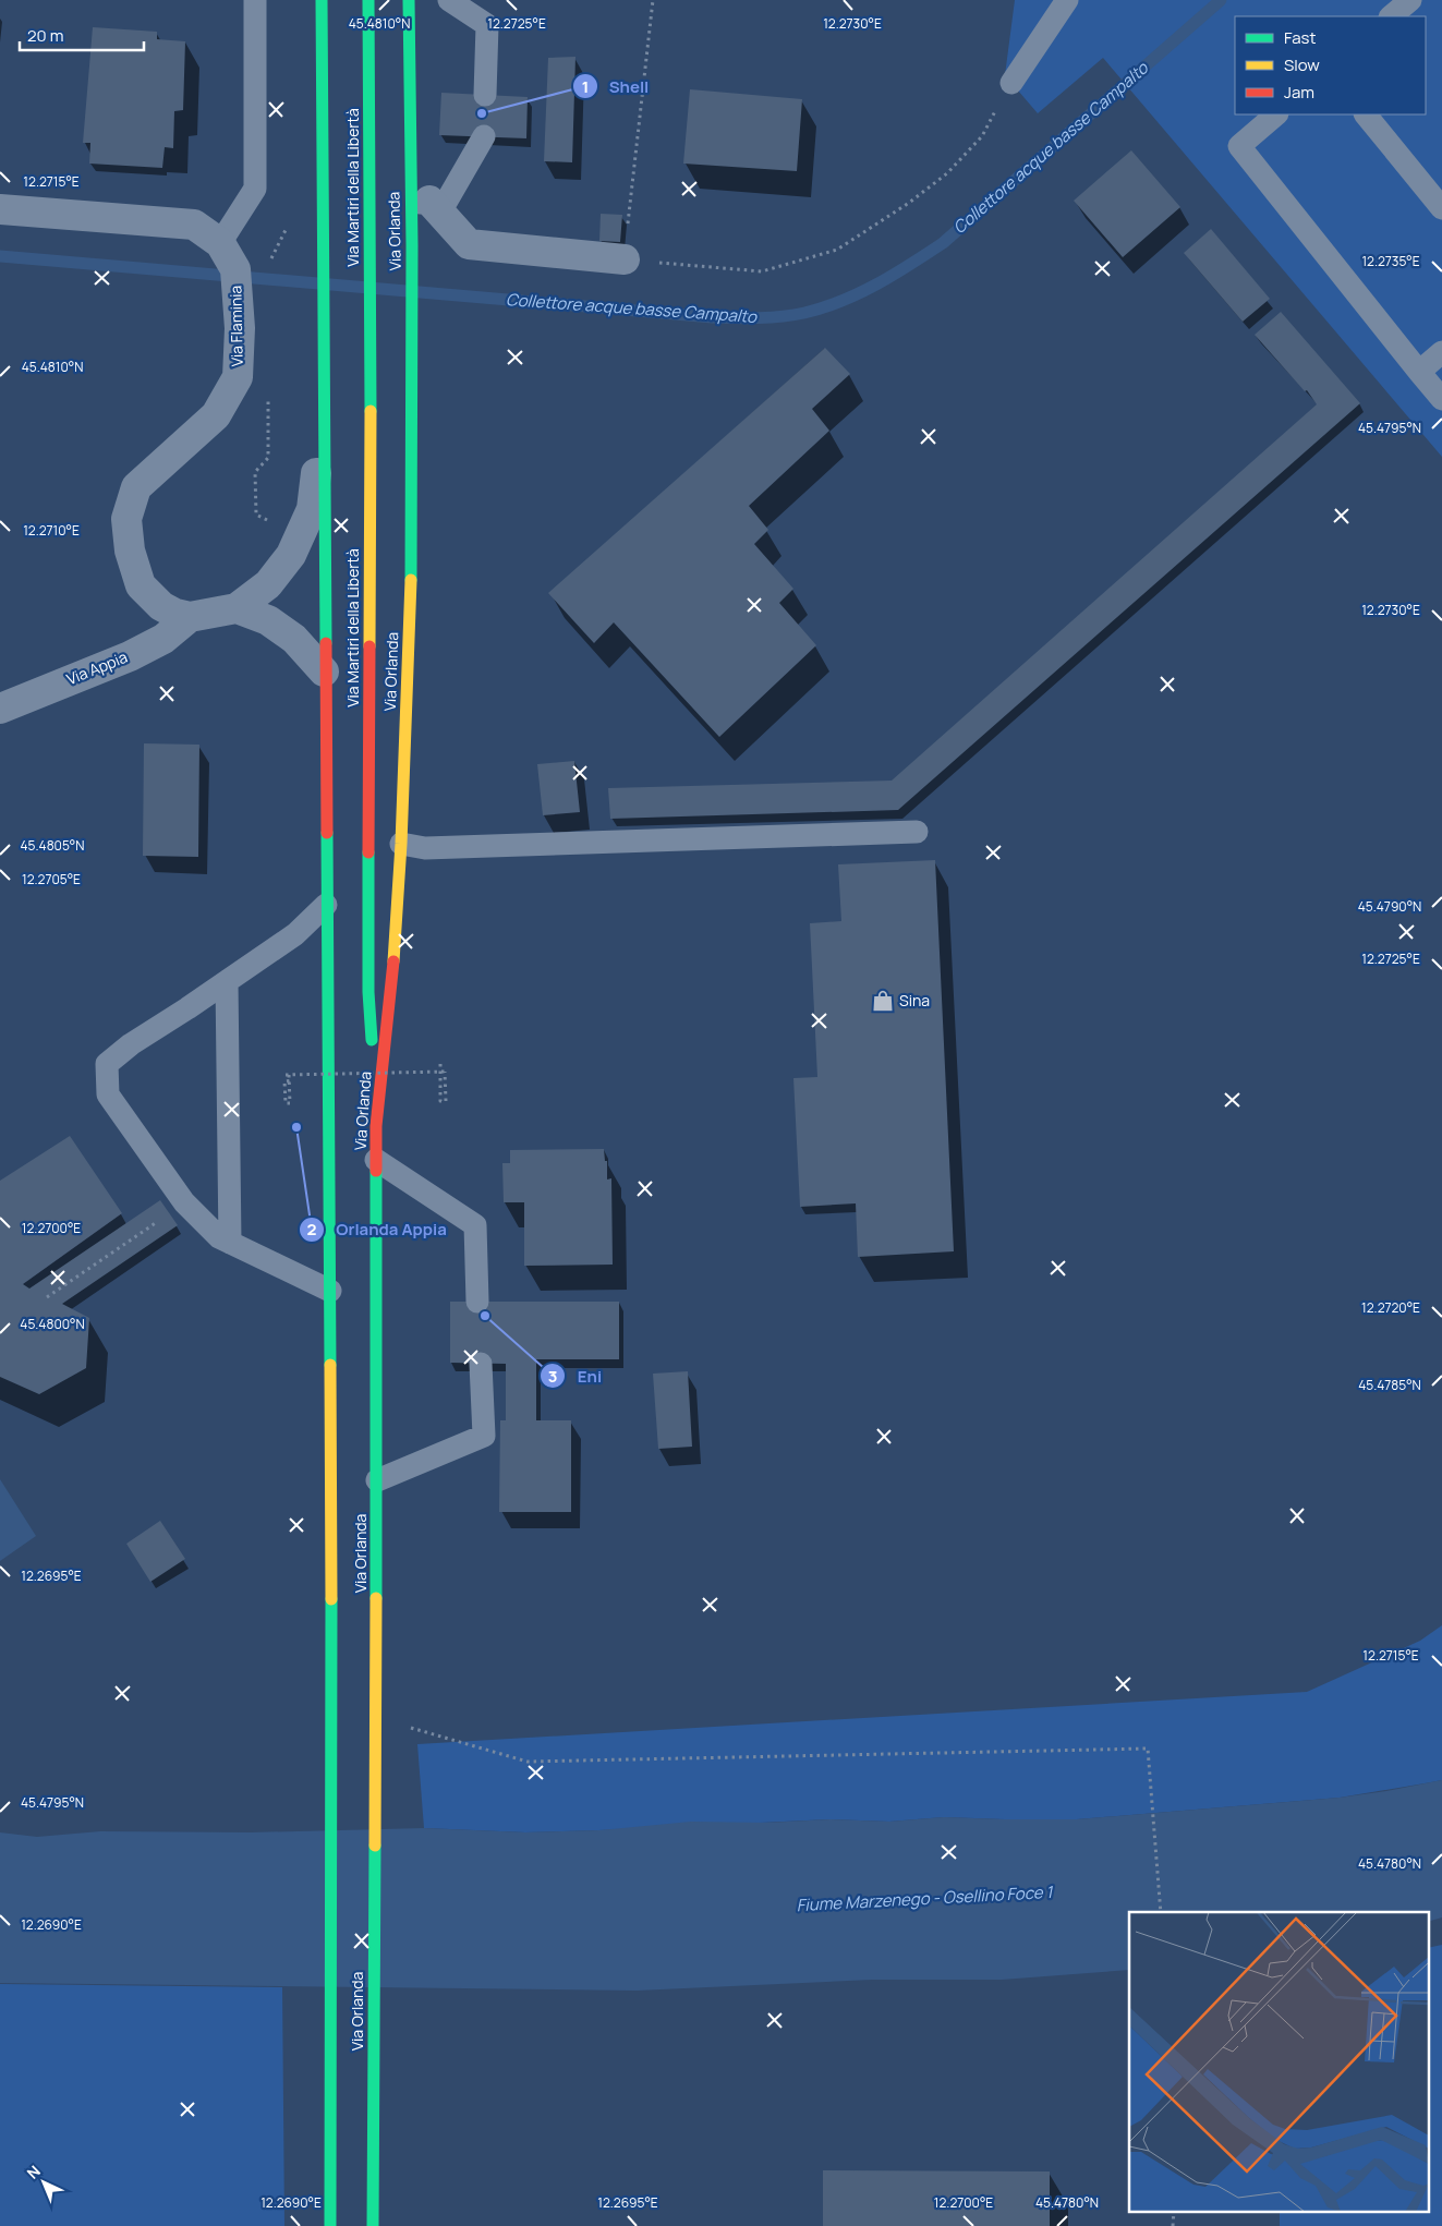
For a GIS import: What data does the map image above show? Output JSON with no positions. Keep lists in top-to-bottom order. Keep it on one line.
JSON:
{"streets":{"main road":["Via Martiri della Libertà","Via Orlanda"],"street":["Via Flaminia","Via Appia"]},"crossings":[["Via Martiri della Libertà","Via Orlanda"],["Via Flaminia","Via Appia"]],"water":["Collettore acque basse Campalto","Fiume Marzenego - Osellino Foce 1"],"places":{"other":["Shell","Orlanda Appia","Eni"],"shop":["Sina"]},"legend":["Fast","Slow","Jam"],"scale_bar":"20 m","north":"top left","coordinates":["45.4810°N","12.2730°E","12.2725°E","12.2715°E","12.2735°E","45.4795°N","12.2710°E","45.4805°N","12.2705°E","45.4790°N","12.2700°E","12.2720°E","45.4800°N","45.4785°N","12.2695°E","45.4780°N","12.2690°E"]}
